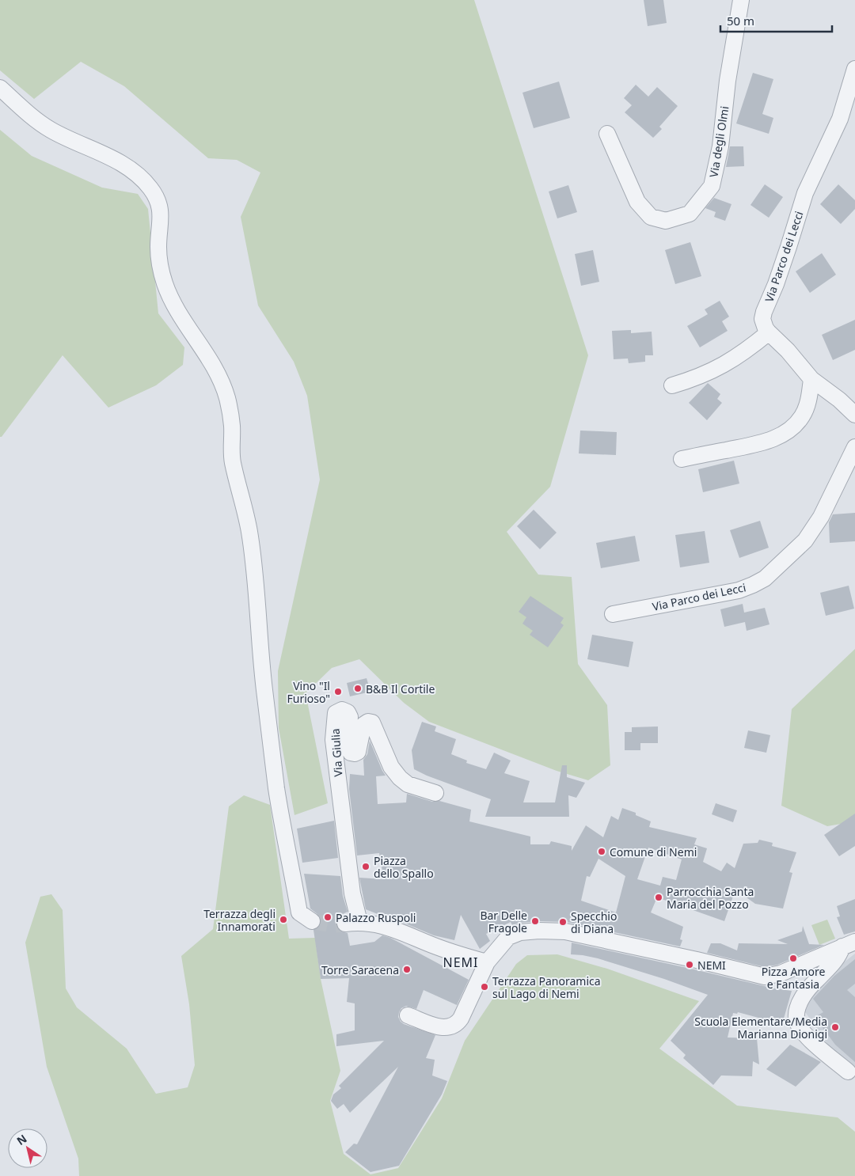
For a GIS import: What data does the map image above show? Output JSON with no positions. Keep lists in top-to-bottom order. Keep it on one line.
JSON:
{"streets":{"street":["Via degli Olmi","Via Parco dei Lecci","Via Giulia"]},"districts":["NEMI"],"places":["B&B Il Cortile","Vino \"Il Furioso\"","Comune di Nemi","Piazza dello Spallo","Parrocchia Santa Maria del Pozzo","Palazzo Ruspoli","Terrazza degli Innamorati","Bar Delle Fragole","Specchio di Diana","Pizza Amore e Fantasia","NEMI","Torre Saracena","Terrazza Panoramica sul Lago di Nemi","Scuola Elementare/Media Marianna Dionigi"],"scale_bar":"50 m","north":"top left"}
